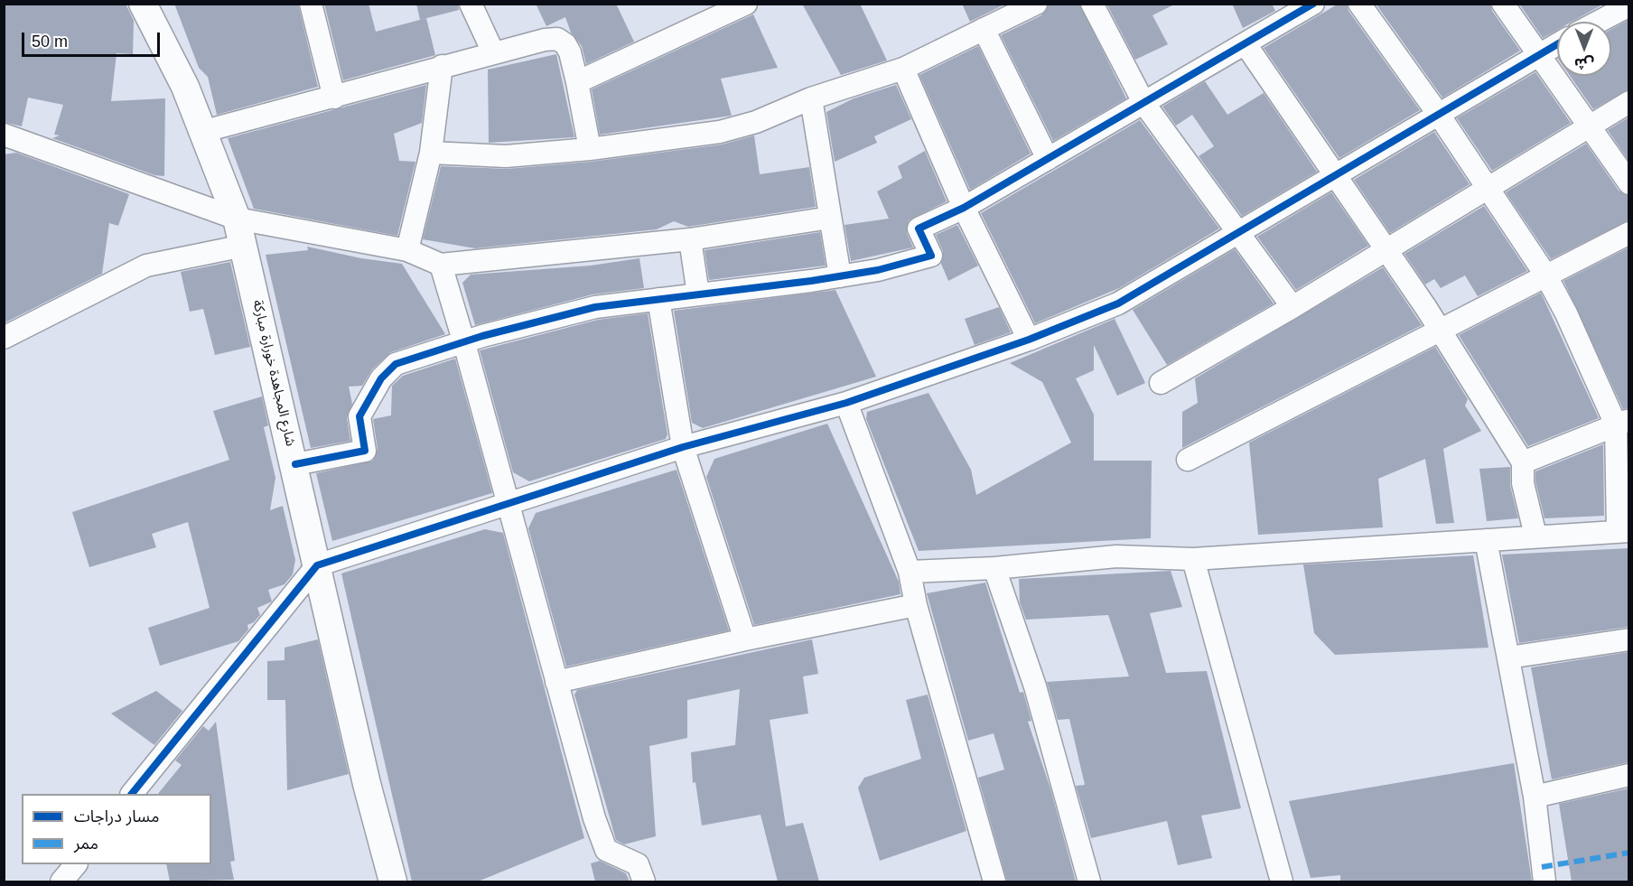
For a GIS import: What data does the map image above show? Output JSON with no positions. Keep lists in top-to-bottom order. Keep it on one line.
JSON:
{"streets":{"street":["شارع المجاهدة خورارة مباركة"]},"legend":["مسار دراجات","ممر"],"scale_bar":"50 m","north":"bottom"}
